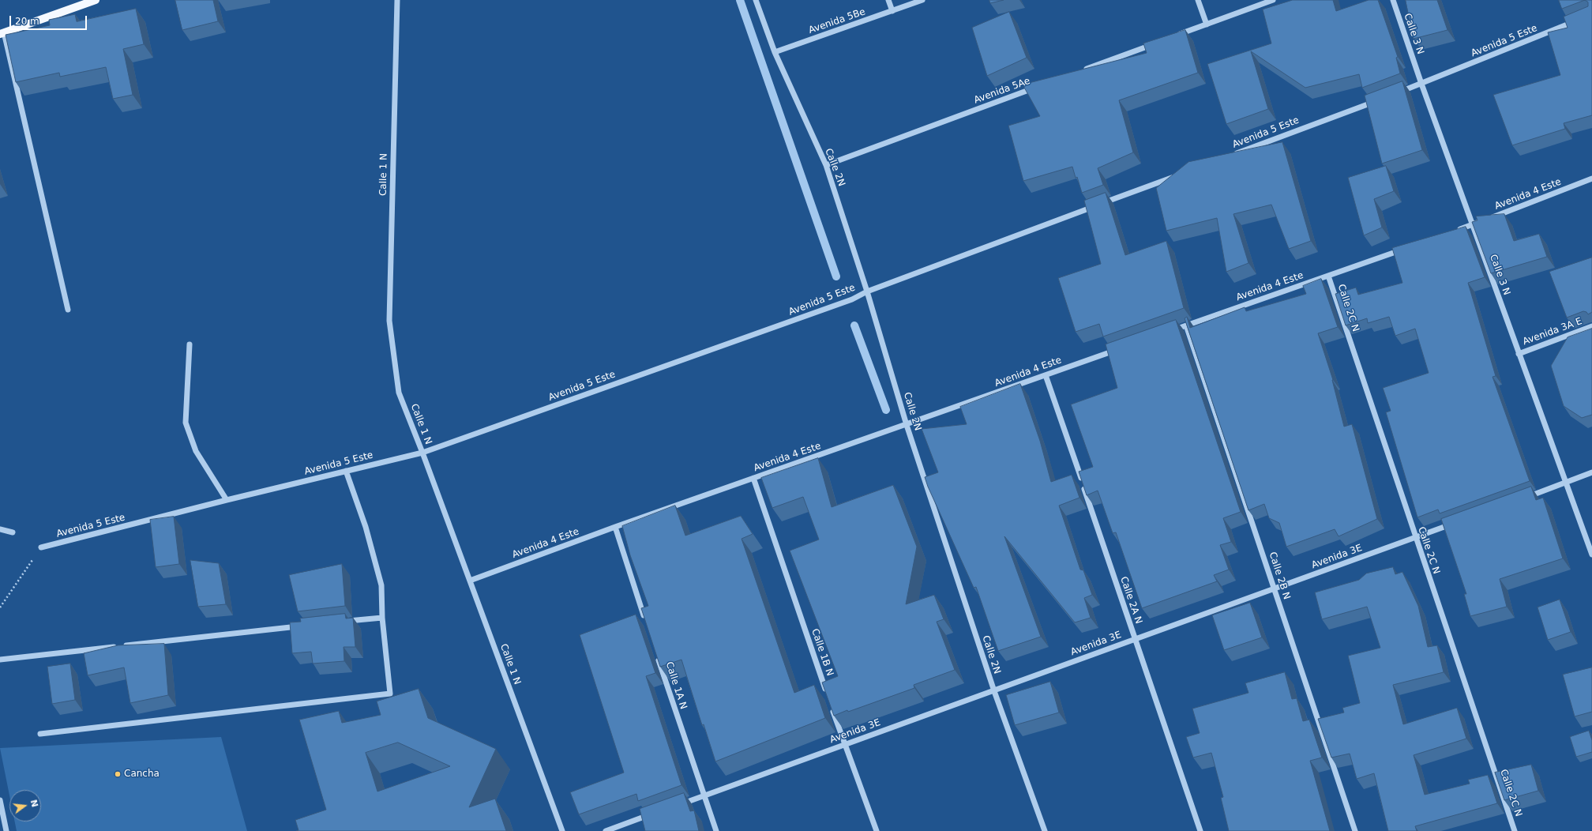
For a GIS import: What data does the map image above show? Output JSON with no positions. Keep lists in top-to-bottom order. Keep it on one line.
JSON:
{"streets":{"street":["Avenida 5Be","Calle 3 N","Avenida 5 Este","Avenida 5Ae","Calle 2N","Calle 1 N","Avenida 4 Este","Calle 2C N","Avenida 3A E","Avenida 3E","Calle 2B N","Calle 2A N","Calle 1B N","Calle 1A N"]},"crossings":[["Avenida 5Be","Calle 2N"],["Calle 3 N","Avenida 5 Este"],["Calle 3 N","Avenida 4 Este"],["Calle 3 N","Avenida 3A E"],["Avenida 5 Este","Calle 2N"],["Avenida 5 Este","Calle 1 N"],["Avenida 5Ae","Calle 2N"],["Calle 2N","Avenida 4 Este"],["Calle 2N","Avenida 3E"],["Calle 1 N","Avenida 4 Este"],["Avenida 4 Este","Calle 2C N"],["Avenida 4 Este","Calle 2B N"],["Avenida 4 Este","Calle 2A N"],["Avenida 4 Este","Calle 1B N"],["Calle 2C N","Avenida 3E"],["Avenida 3E","Calle 2B N"],["Avenida 3E","Calle 2A N"],["Avenida 3E","Calle 1A N"]],"places":["Cancha"],"scale_bar":"20 m","north":"right"}
